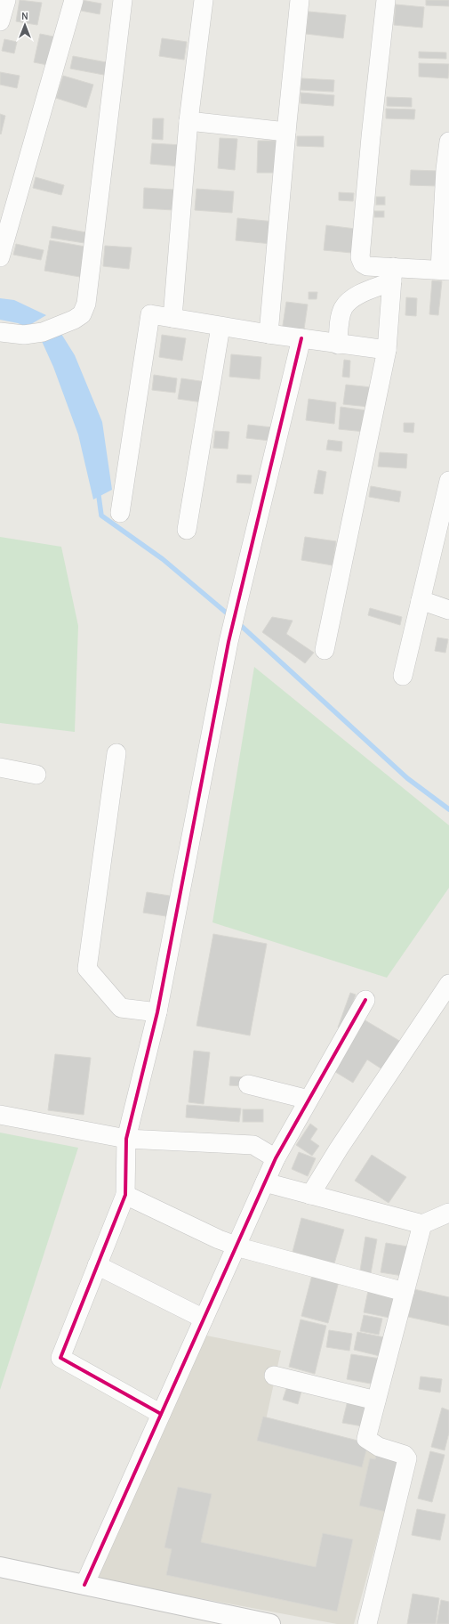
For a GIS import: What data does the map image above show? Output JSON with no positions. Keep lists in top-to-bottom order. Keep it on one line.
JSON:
{"north":"top"}
